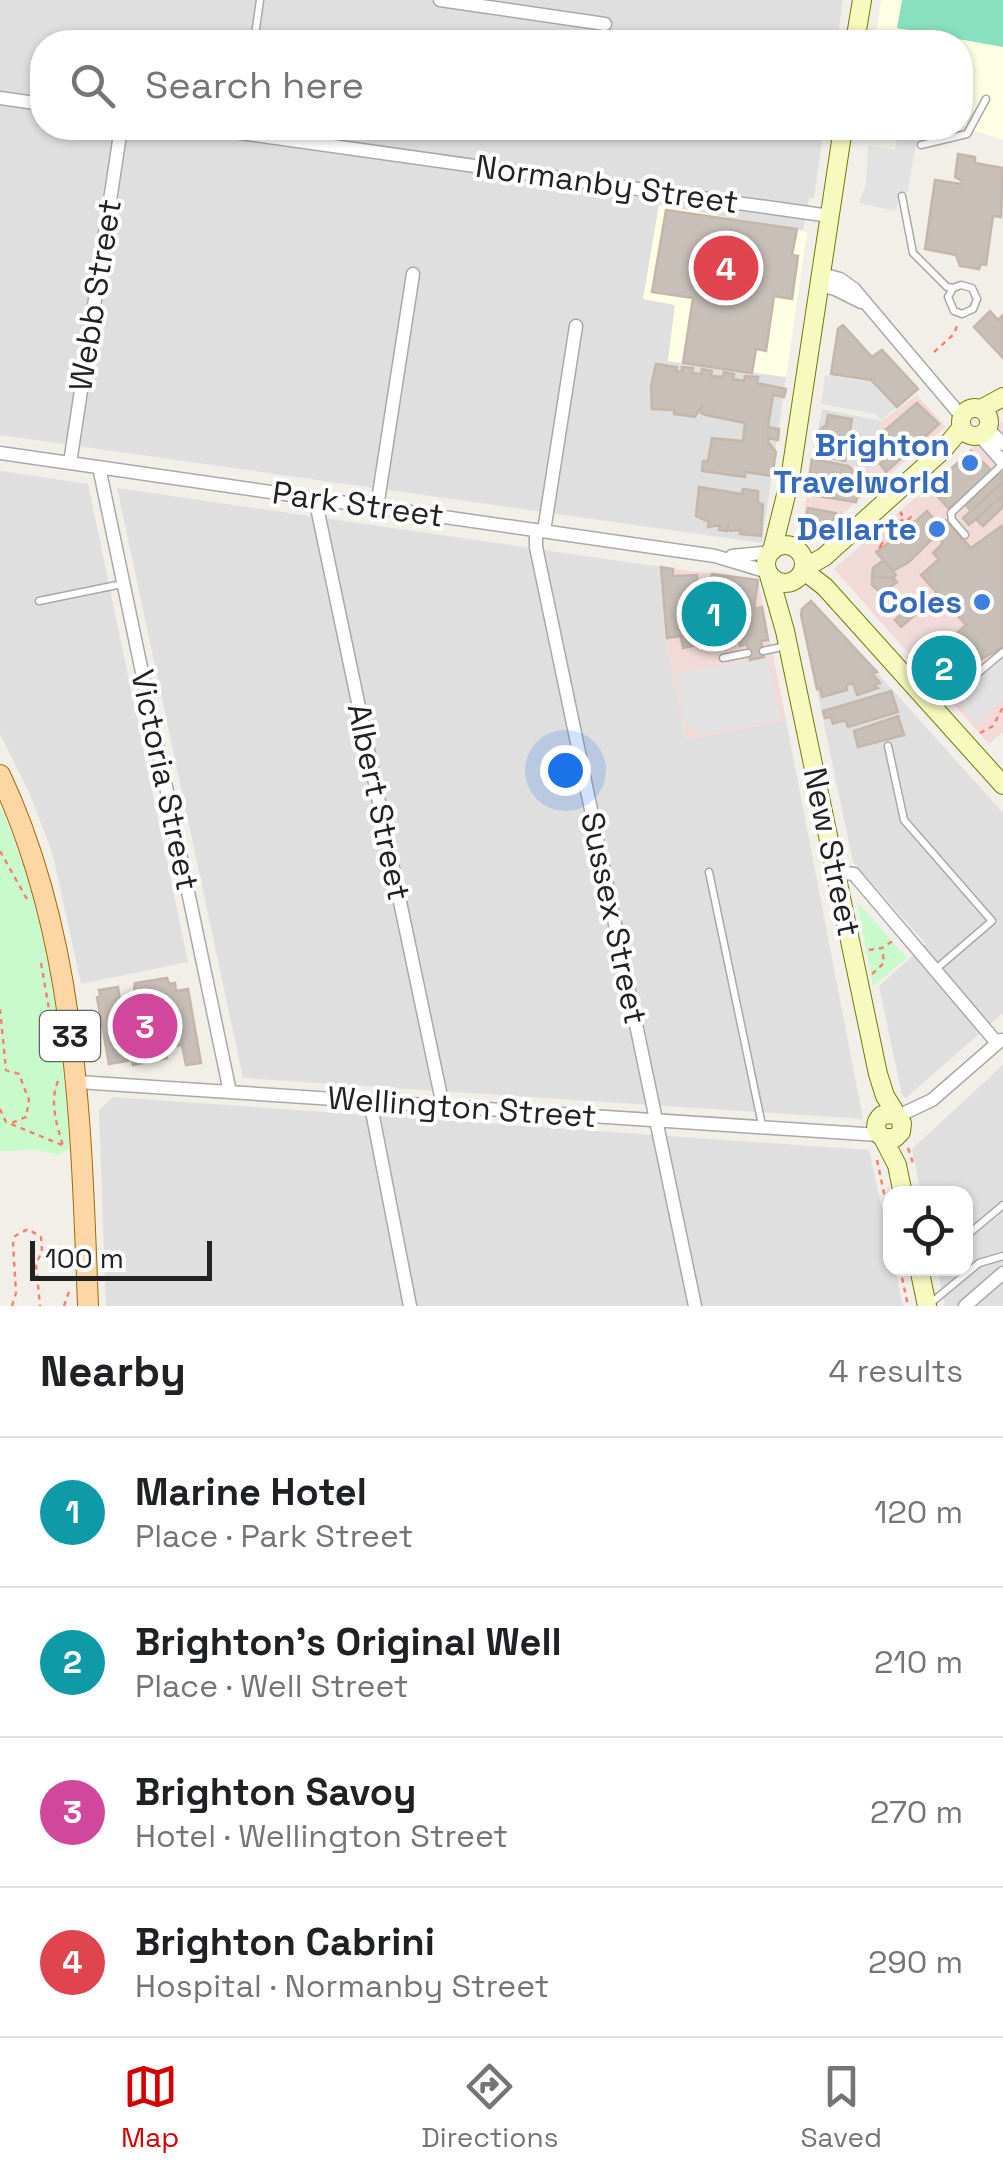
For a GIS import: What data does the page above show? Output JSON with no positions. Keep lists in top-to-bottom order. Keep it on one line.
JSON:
{"streets":{"main road":["New Street","33"],"street":["Normanby Street","Webb Street","Park Street","Victoria Street","Albert Street","Sussex Street","Wellington Street"]},"crossings":[["Normanby Street","New Street"],["Webb Street","Park Street"],["Park Street","Victoria Street"],["Park Street","Albert Street"],["Park Street","New Street"],["Park Street","Sussex Street"],["Victoria Street","Wellington Street"],["Albert Street","Wellington Street"],["New Street","Wellington Street"],["Sussex Street","Wellington Street"],["33","Wellington Street"]],"places":["Brighton Travelworld","Dellarte","Coles"],"scale_bar":"100 m","page":{"search":"Search here","pins":["4","1","2","3"],"scale":"100 m","heading":["Nearby","4 results"],"list":[{"mark":"1","name":"Marine Hotel","note":"Place · Park Street","value":"120 m"},{"mark":"2","name":"Brighton’s Original Well","note":"Place · Well Street","value":"210 m"},{"mark":"3","name":"Brighton Savoy","note":"Hotel · Wellington Street","value":"270 m"},{"mark":"4","name":"Brighton Cabrini","note":"Hospital · Normanby Street","value":"290 m"}],"nav":["Map","Directions","Saved"]}}
